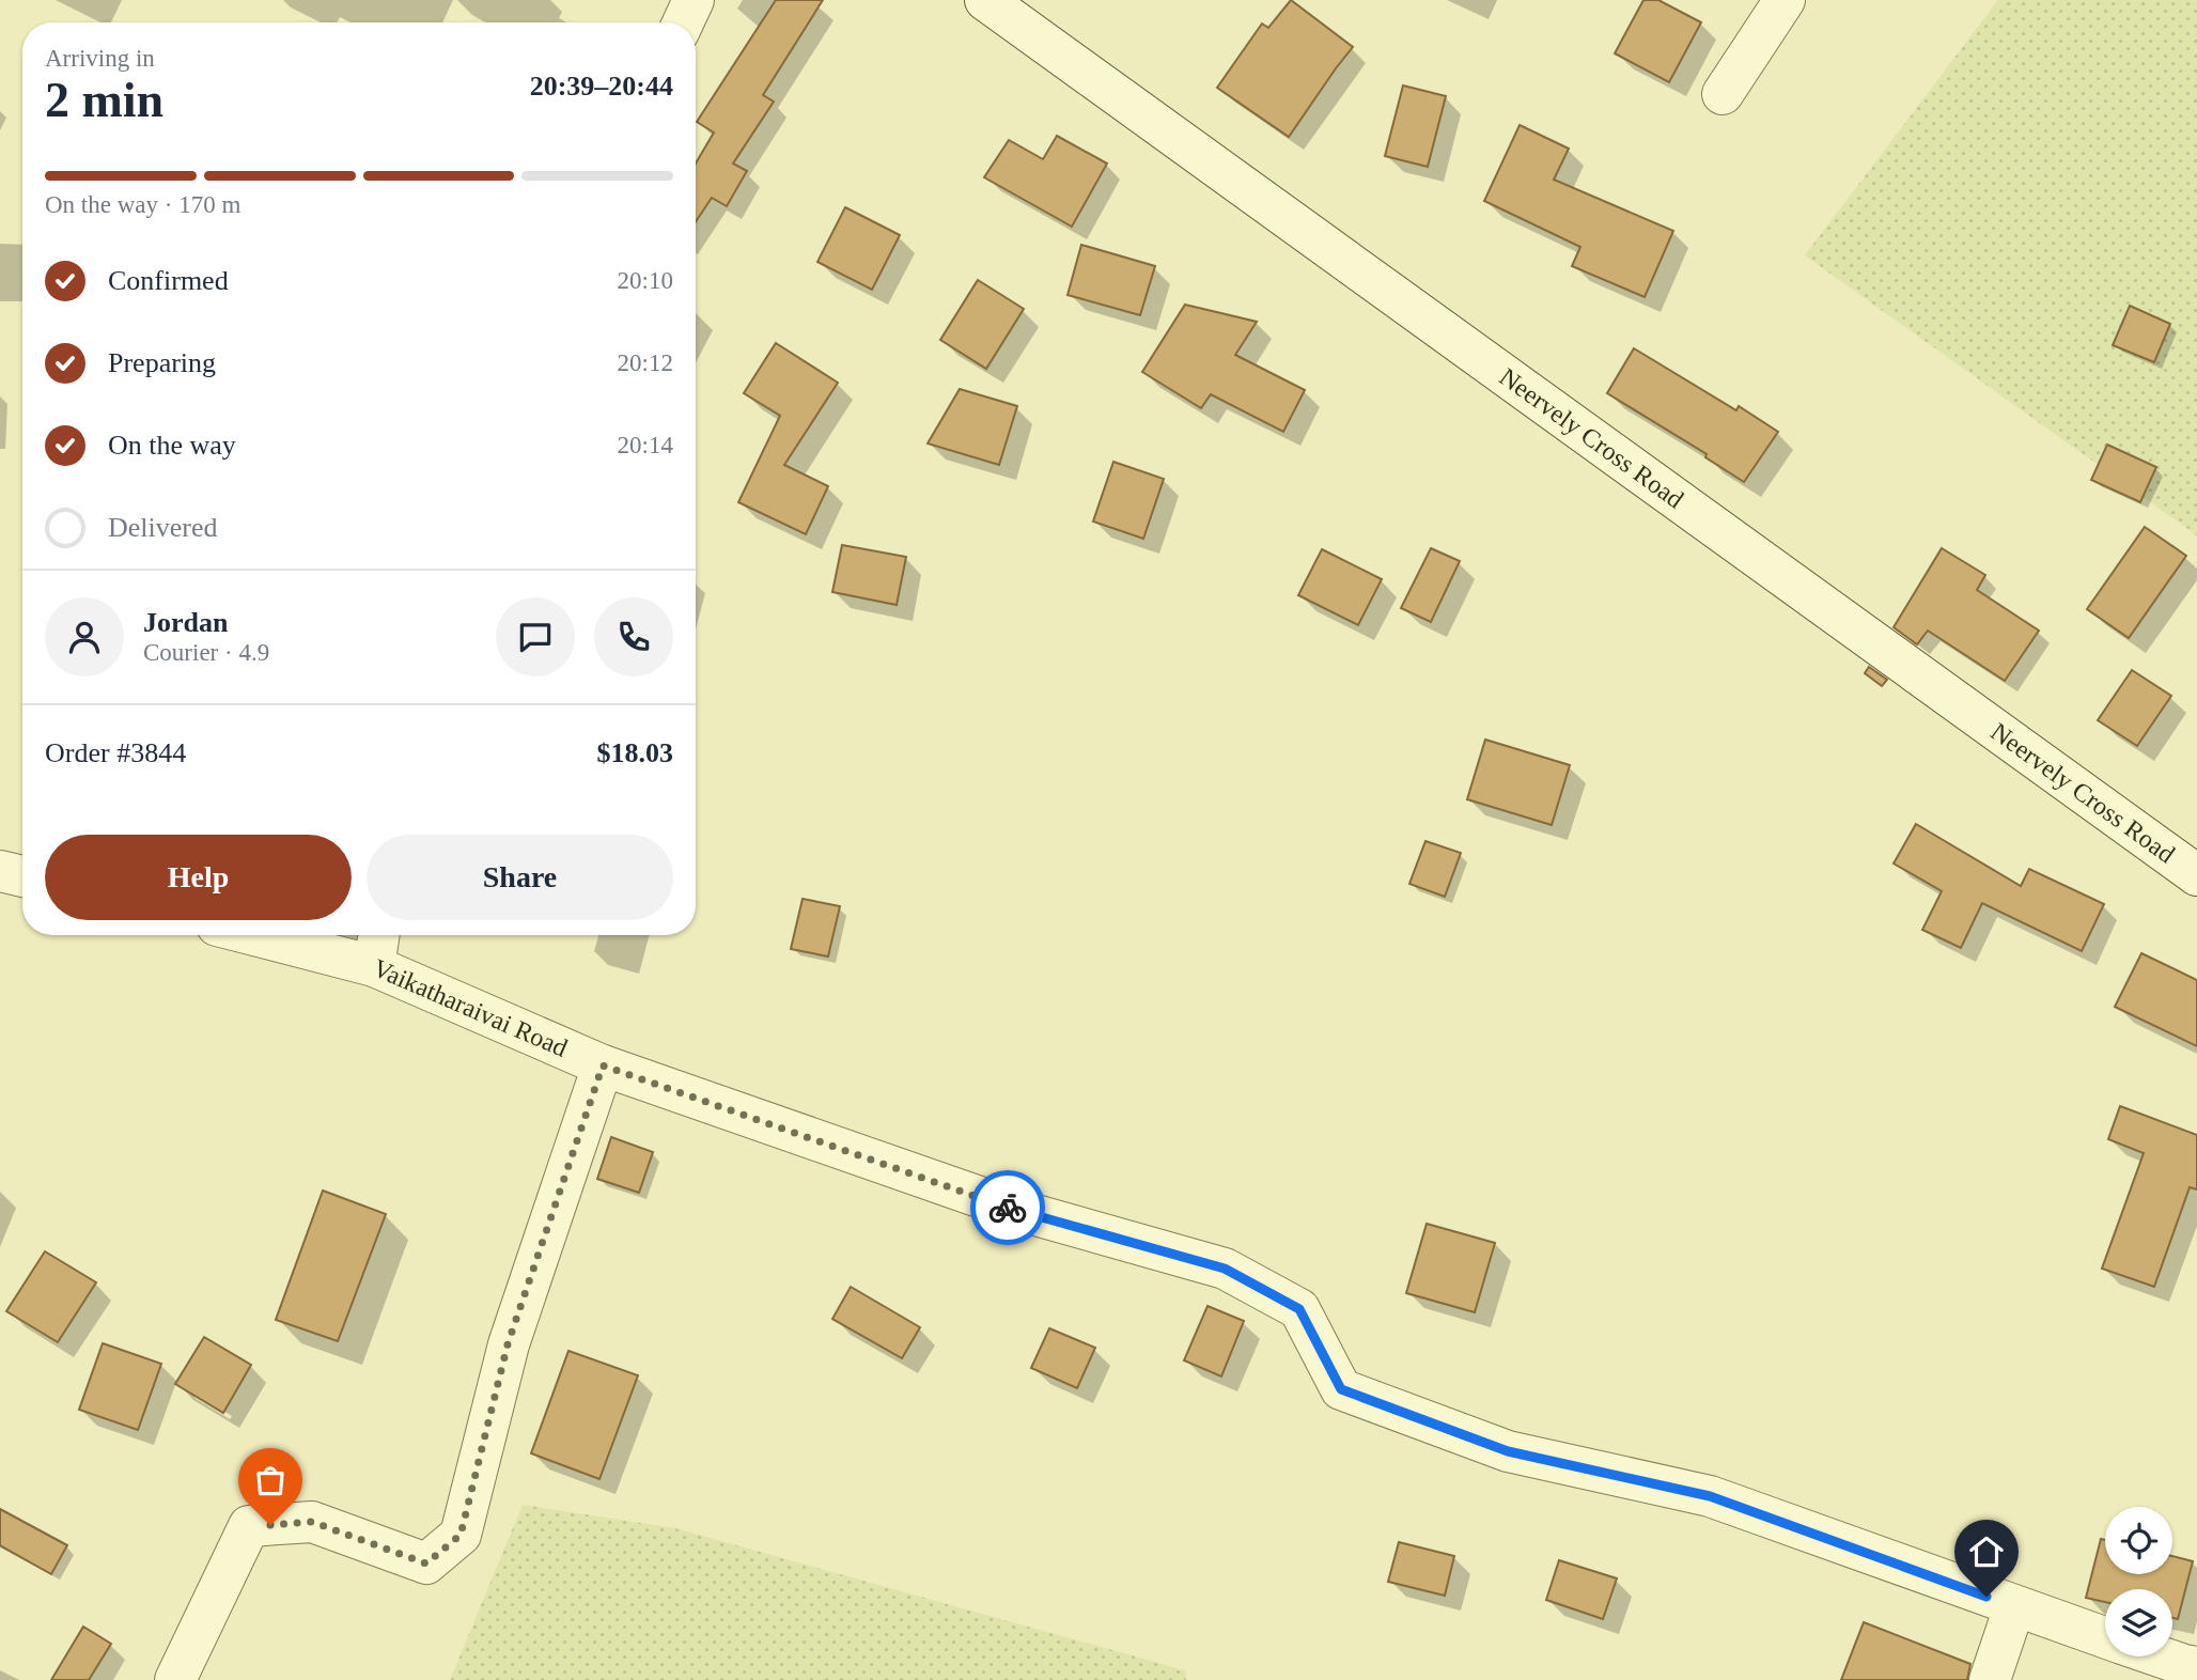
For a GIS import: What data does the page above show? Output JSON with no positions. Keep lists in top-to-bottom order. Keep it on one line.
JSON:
{"streets":{"street":["Neervely Cross Road","Vaikatharaivai Road"]},"page":{"heading":["2 min","Arriving in","20:39–20:44"],"panel":["Jordan","Courier · 4.9","Order #3844","$18.03"],"bar":"On the way · 170 m","list":[["Confirmed","20:10"],["Preparing","20:12"],["On the way","20:14"],"Delivered"],"buttons":["Help","Share"]}}
